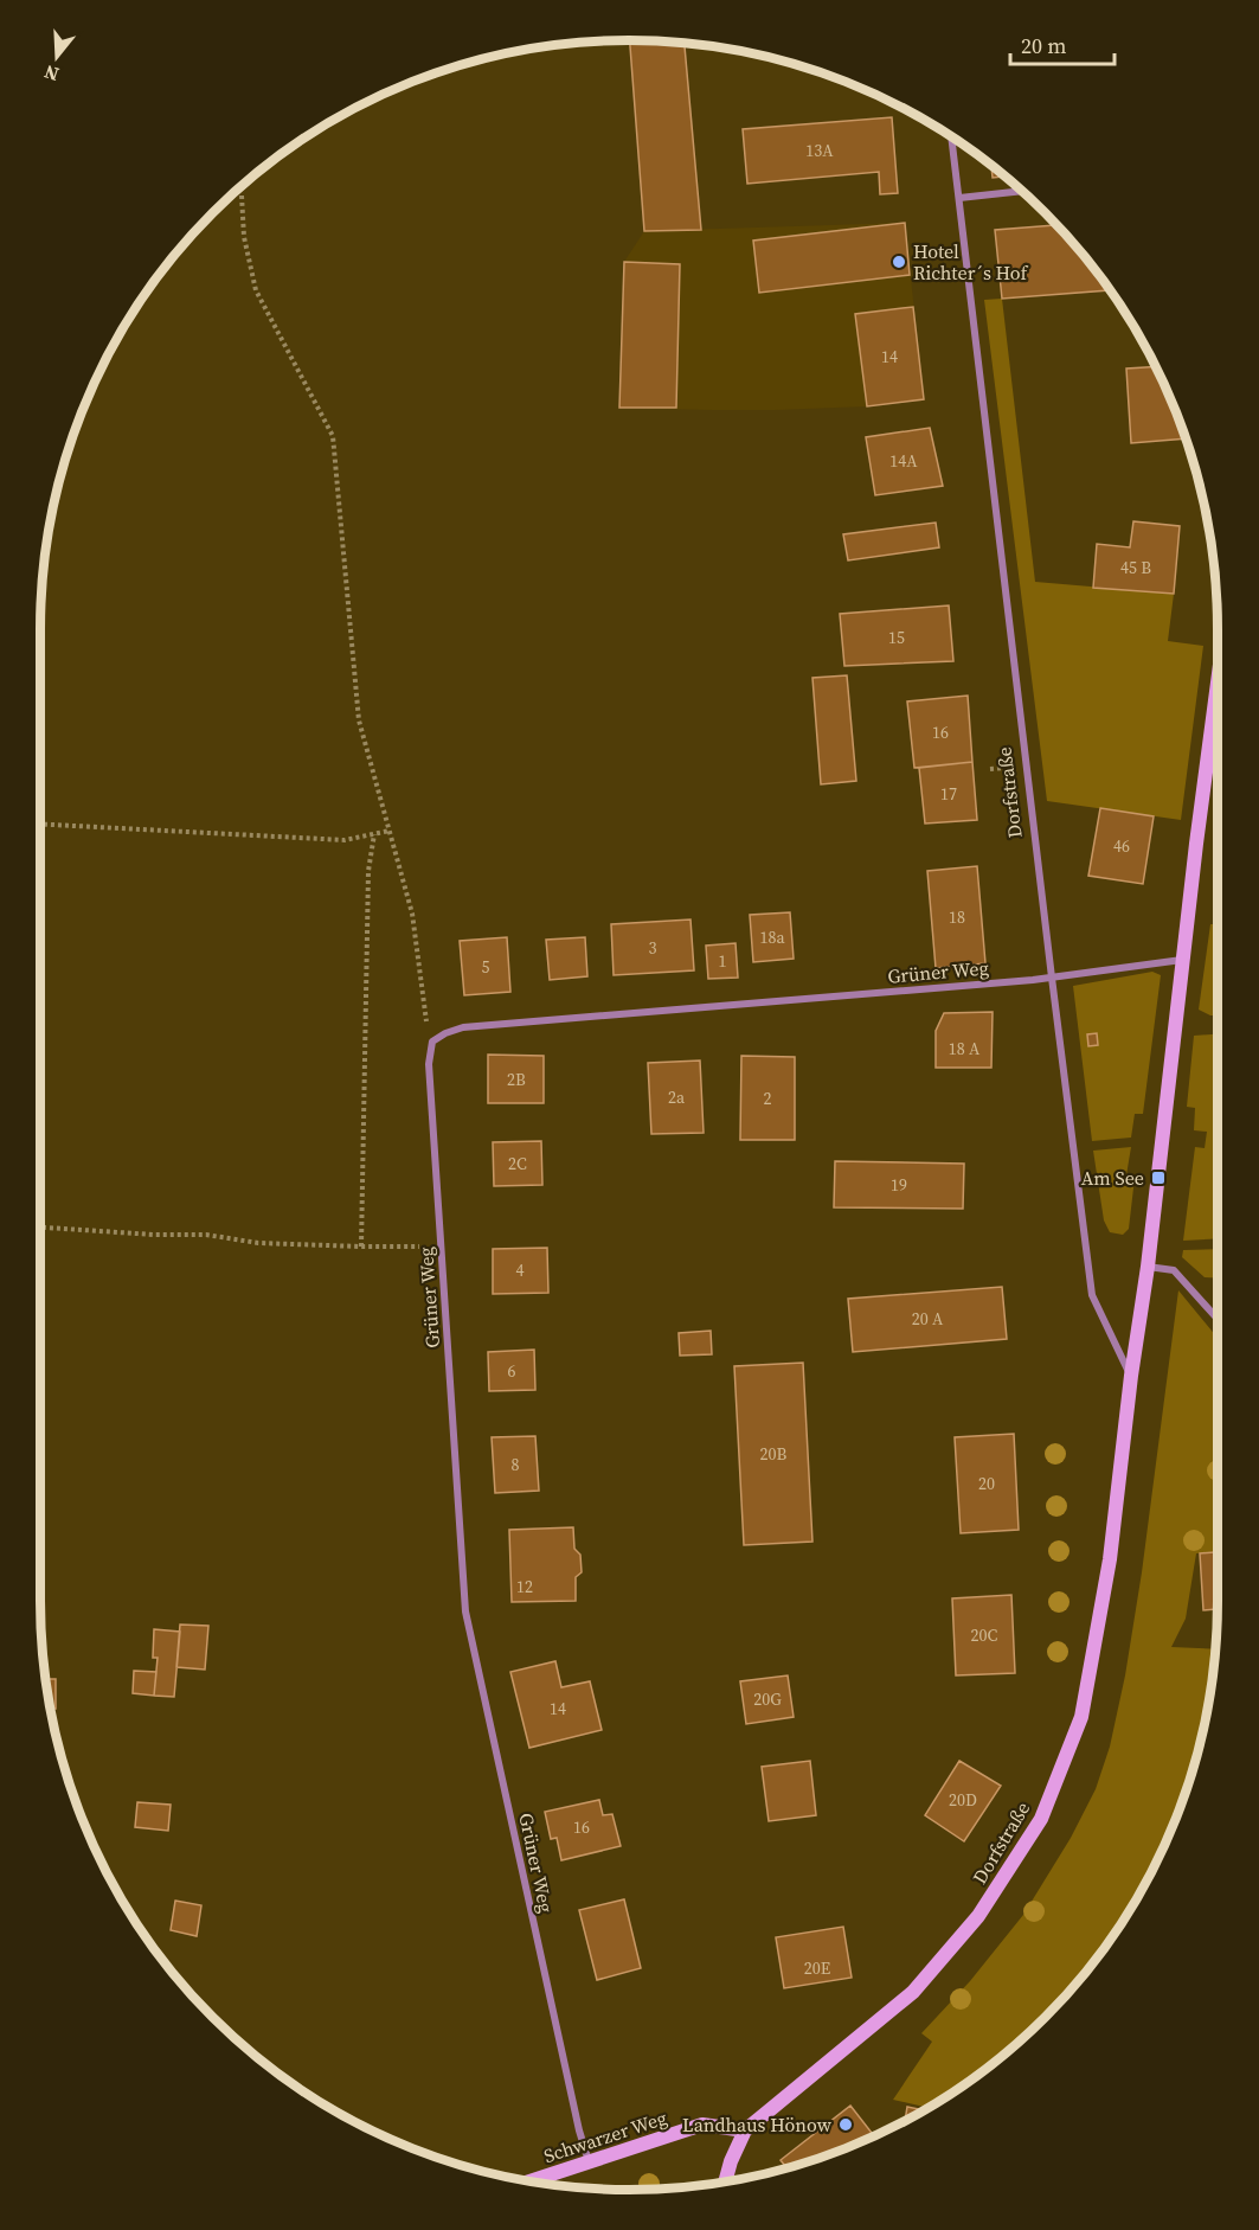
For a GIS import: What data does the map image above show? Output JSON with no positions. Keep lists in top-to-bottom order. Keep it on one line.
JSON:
{"streets":{"main road":["Dorfstraße","Schwarzer Weg"],"street":["Grüner Weg"]},"crossings":[["Dorfstraße","Grüner Weg"],["Dorfstraße","Schwarzer Weg"],["Grüner Weg","Schwarzer Weg"]],"places":{"other":["Hotel Richter´s Hof","Landhaus Hönow"],"transit":["Am See"]},"house_numbers":["13A","14","14A","45 B","15","16","17","46","18","18a","3","1","5","18 A","2B","2a","2","2C","19","4","20 A","6","20B","8","20","12","20C","20G","14","20D","16","20E"],"scale_bar":"20 m","north":"bottom"}
